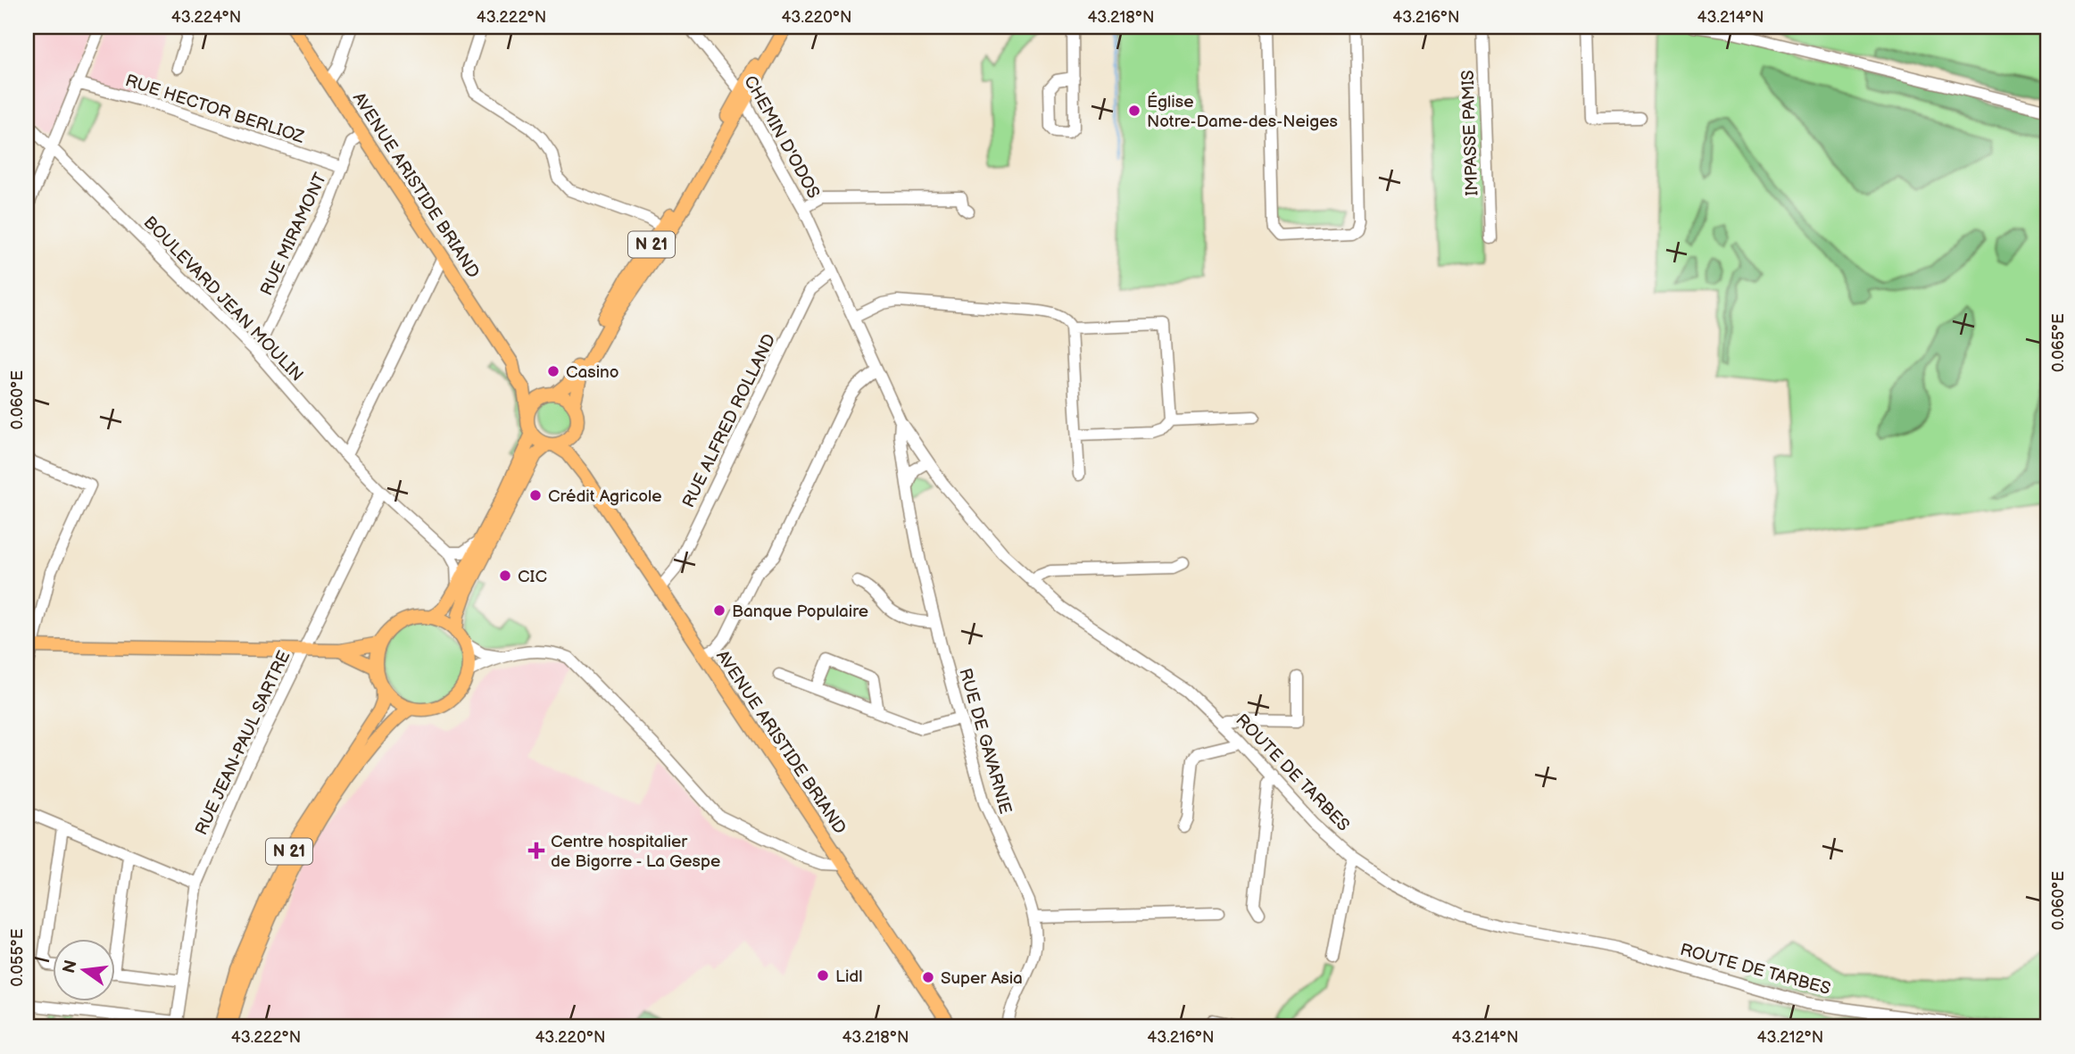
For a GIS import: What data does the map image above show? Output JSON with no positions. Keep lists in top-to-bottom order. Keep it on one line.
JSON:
{"streets":{"main road":["AVENUE ARISTIDE BRIAND","N 21"],"street":["RUE HECTOR BERLIOZ","IMPASSE PAMIS","CHEMIN D'ODOS","RUE MIRAMONT","BOULEVARD JEAN MOULIN","RUE ALFRED ROLLAND","RUE DE GAVARNIE","RUE JEAN-PAUL SARTRE","ROUTE DE TARBES"]},"crossings":[["RUE HECTOR BERLIOZ","RUE MIRAMONT"],["CHEMIN D'ODOS","N 21"],["CHEMIN D'ODOS","RUE ALFRED ROLLAND"],["CHEMIN D'ODOS","ROUTE DE TARBES"],["AVENUE ARISTIDE BRIAND","RUE MIRAMONT"],["AVENUE ARISTIDE BRIAND","N 21"],["AVENUE ARISTIDE BRIAND","RUE ALFRED ROLLAND"],["RUE MIRAMONT","BOULEVARD JEAN MOULIN"],["BOULEVARD JEAN MOULIN","RUE JEAN-PAUL SARTRE"],["RUE DE GAVARNIE","ROUTE DE TARBES"]],"places":{"other":["Église Notre-Dame-des-Neiges","Casino","Crédit Agricole","CIC","Banque Populaire","Lidl","Super Asia"],"health":["Centre hospitalier de Bigorre - La Gespe"]},"north":"left","coordinates":["43.224°N","43.222°N","43.220°N","43.218°N","43.216°N","43.214°N","0.065°E","0.060°E","0.055°E","43.212°N"]}
